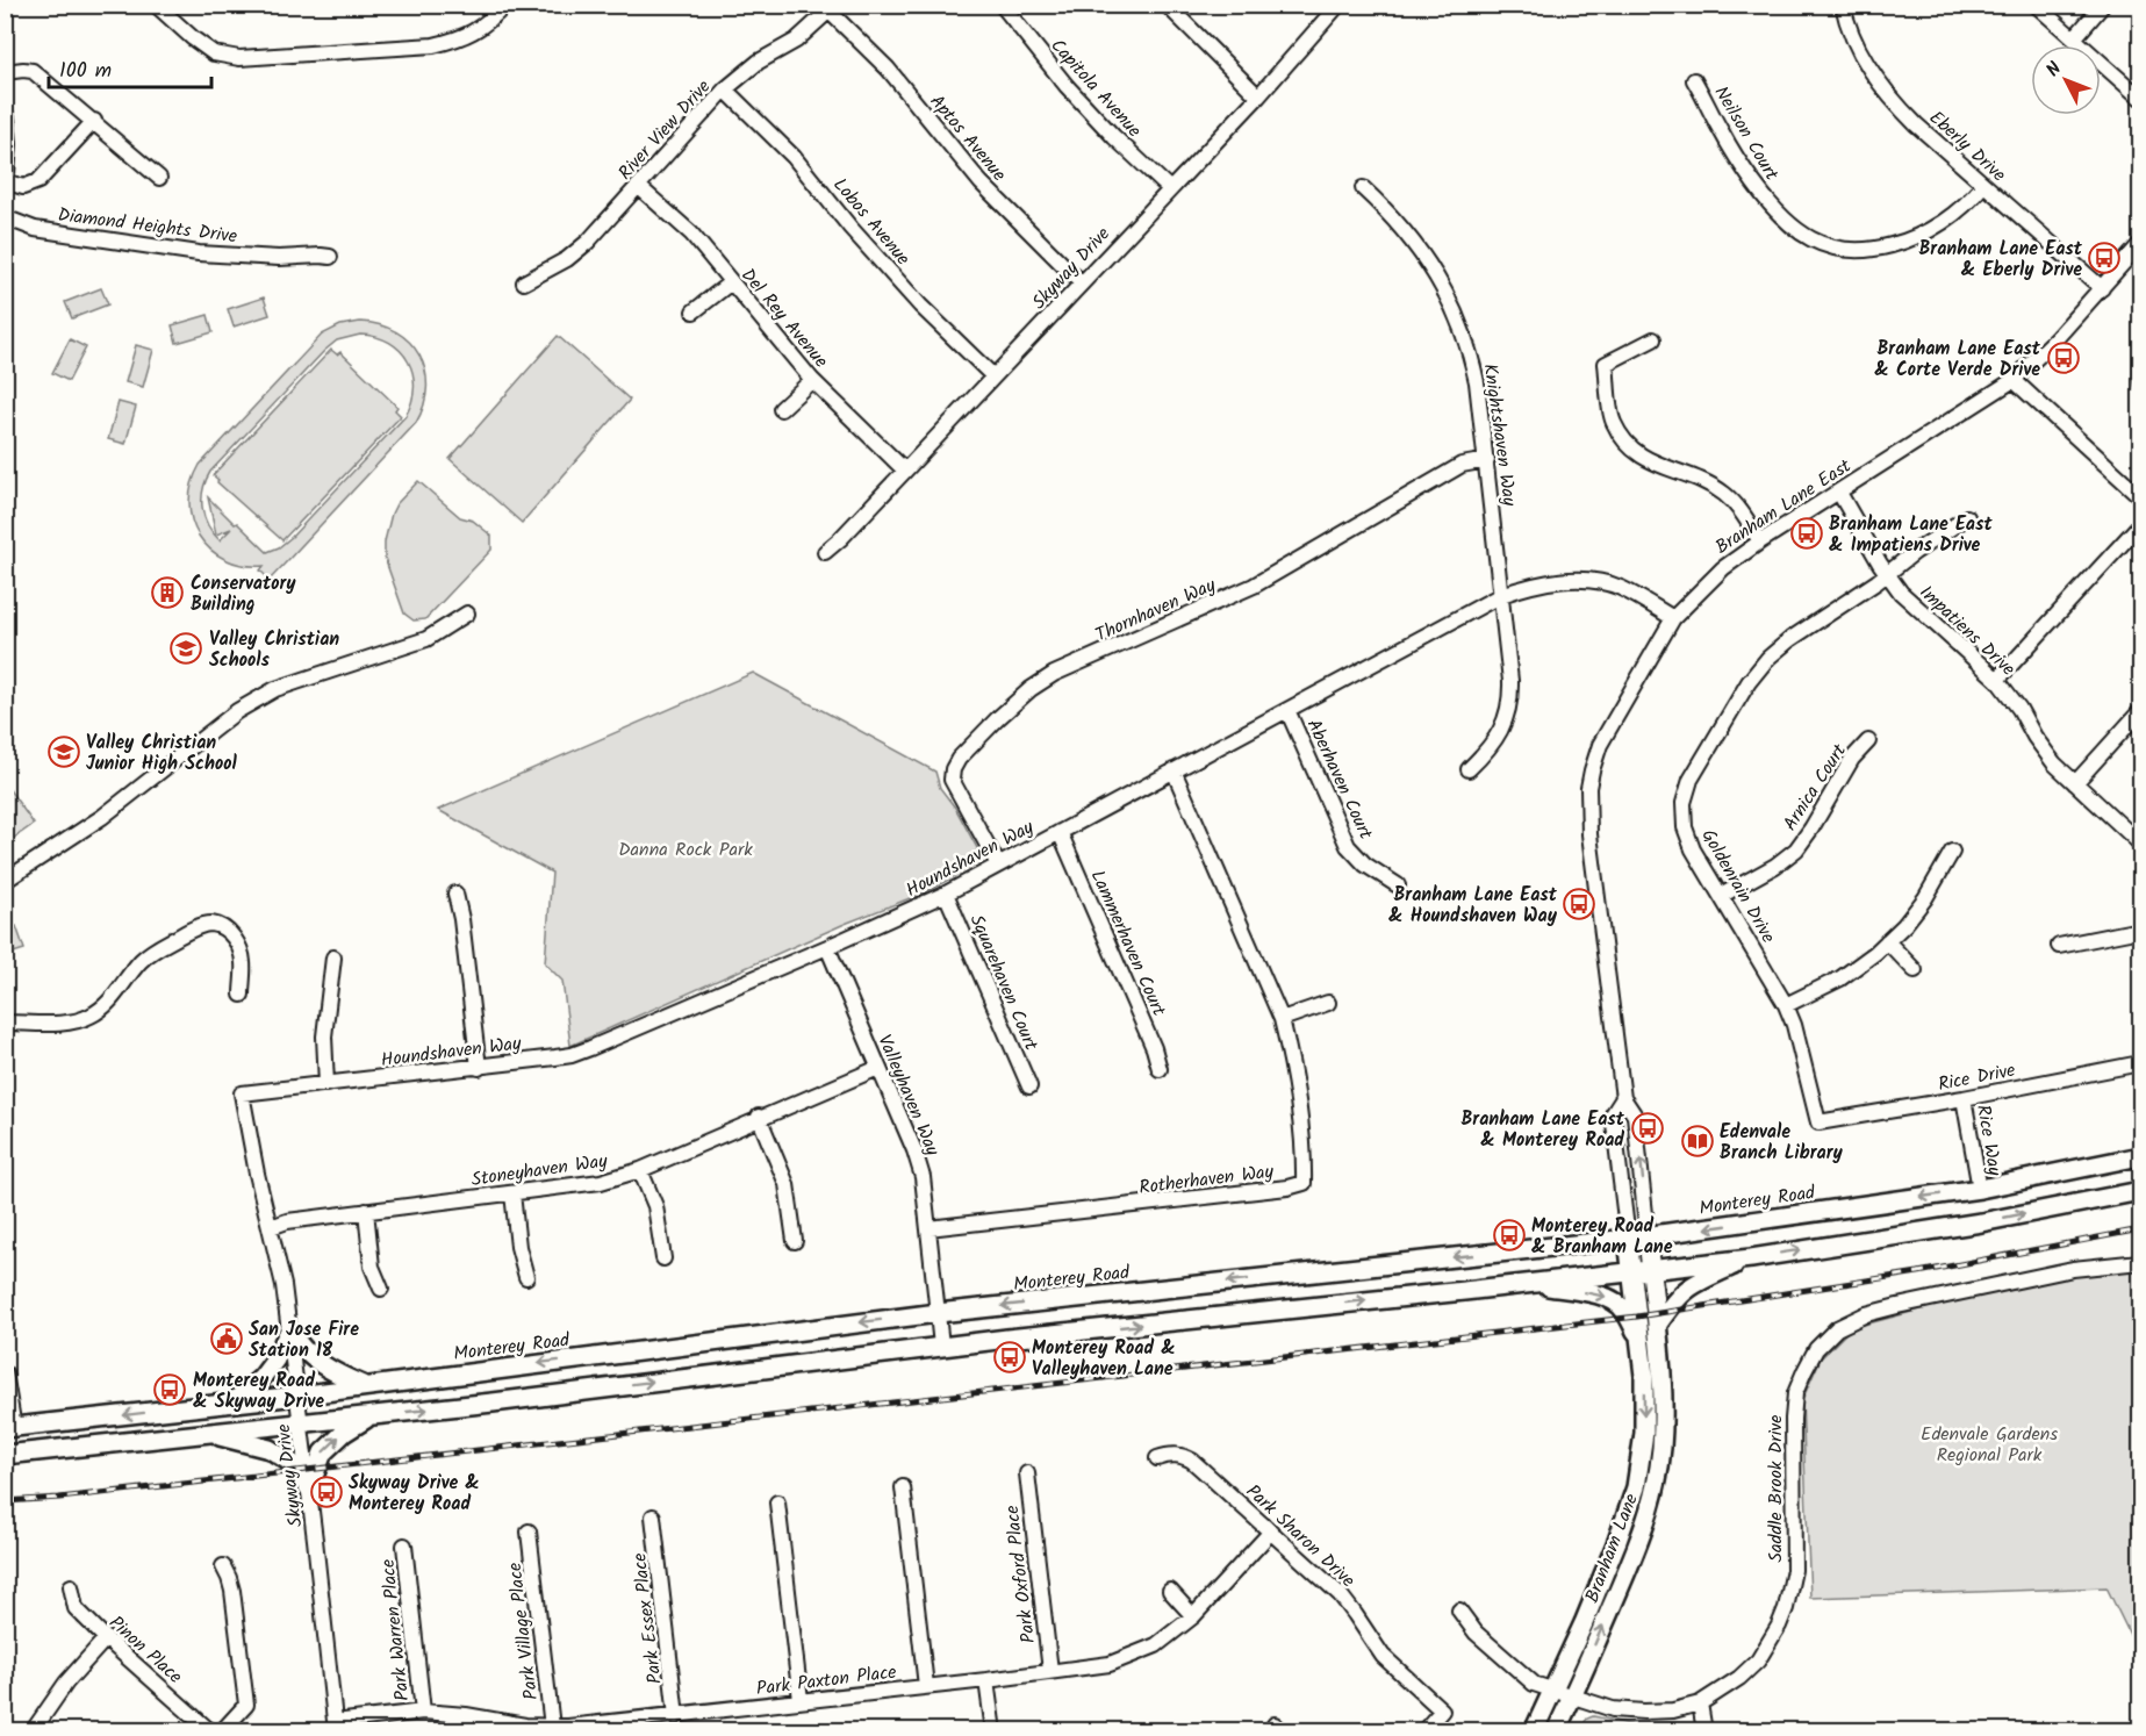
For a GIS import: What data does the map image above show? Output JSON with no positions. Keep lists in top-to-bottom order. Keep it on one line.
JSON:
{"streets":{"main road":["Branham Lane East","Monterey Road","Branham Lane"],"street":["Capitola Avenue","River View Drive","Neilson Court","Aptos Avenue","Eberly Drive","Lobos Avenue","Diamond Heights Drive","Skyway Drive","Del Rey Avenue","Knightshaven Way","Thornhaven Way","Impatiens Drive","Aberhaven Court","Arnica Court","Houndshaven Way","Goldenrain Drive","Lammerhaven Court","Squarehaven Court","Rice Drive","Valleyhaven Way","Rice Way","Stoneyhaven Way","Rotherhaven Way","Saddle Brook Drive","Park Sharon Drive","Park Oxford Place","Park Essex Place","Park Warren Place","Park Village Place","Pinon Place","Park Paxton Place"]},"crossings":[["Capitola Avenue","Skyway Drive"],["River View Drive","Aptos Avenue"],["River View Drive","Lobos Avenue"],["River View Drive","Del Rey Avenue"],["Neilson Court","Eberly Drive"],["Aptos Avenue","Skyway Drive"],["Eberly Drive","Branham Lane East"],["Lobos Avenue","Skyway Drive"],["Skyway Drive","Del Rey Avenue"],["Skyway Drive","Houndshaven Way"],["Skyway Drive","Stoneyhaven Way"],["Skyway Drive","Monterey Road"],["Skyway Drive","Park Paxton Place"],["Knightshaven Way","Thornhaven Way"],["Knightshaven Way","Houndshaven Way"],["Branham Lane East","Impatiens Drive"],["Branham Lane East","Houndshaven Way"],["Branham Lane East","Monterey Road"],["Branham Lane East","Branham Lane"],["Thornhaven Way","Houndshaven Way"],["Impatiens Drive","Goldenrain Drive"],["Aberhaven Court","Houndshaven Way"],["Arnica Court","Goldenrain Drive"],["Houndshaven Way","Lammerhaven Court"],["Houndshaven Way","Squarehaven Court"],["Houndshaven Way","Valleyhaven Way"],["Houndshaven Way","Rotherhaven Way"],["Goldenrain Drive","Rice Drive"],["Rice Drive","Rice Way"],["Valleyhaven Way","Stoneyhaven Way"],["Valleyhaven Way","Rotherhaven Way"],["Valleyhaven Way","Monterey Road"],["Rice Way","Monterey Road"],["Saddle Brook Drive","Branham Lane"],["Park Sharon Drive","Park Paxton Place"],["Park Oxford Place","Park Paxton Place"],["Park Essex Place","Park Paxton Place"],["Park Warren Place","Park Paxton Place"],["Park Village Place","Park Paxton Place"]],"parks":["Danna Rock Park","Edenvale Gardens Regional Park"],"places":{"bus stop":["Branham Lane East & Eberly Drive","Branham Lane East & Corte Verde Drive","Branham Lane East & Impatiens Drive","Branham Lane East & Houndshaven Way","Branham Lane East & Monterey Road","Monterey Road & Branham Lane","Monterey Road & Valleyhaven Lane","Monterey Road & Skyway Drive","Skyway Drive & Monterey Road"],"building":["Conservatory Building"],"school or university":["Valley Christian Schools","Valley Christian Junior High School"],"library":["Edenvale Branch Library"],"public building":["San Jose Fire Station 18"]},"scale_bar":"100 m","north":"top left"}
